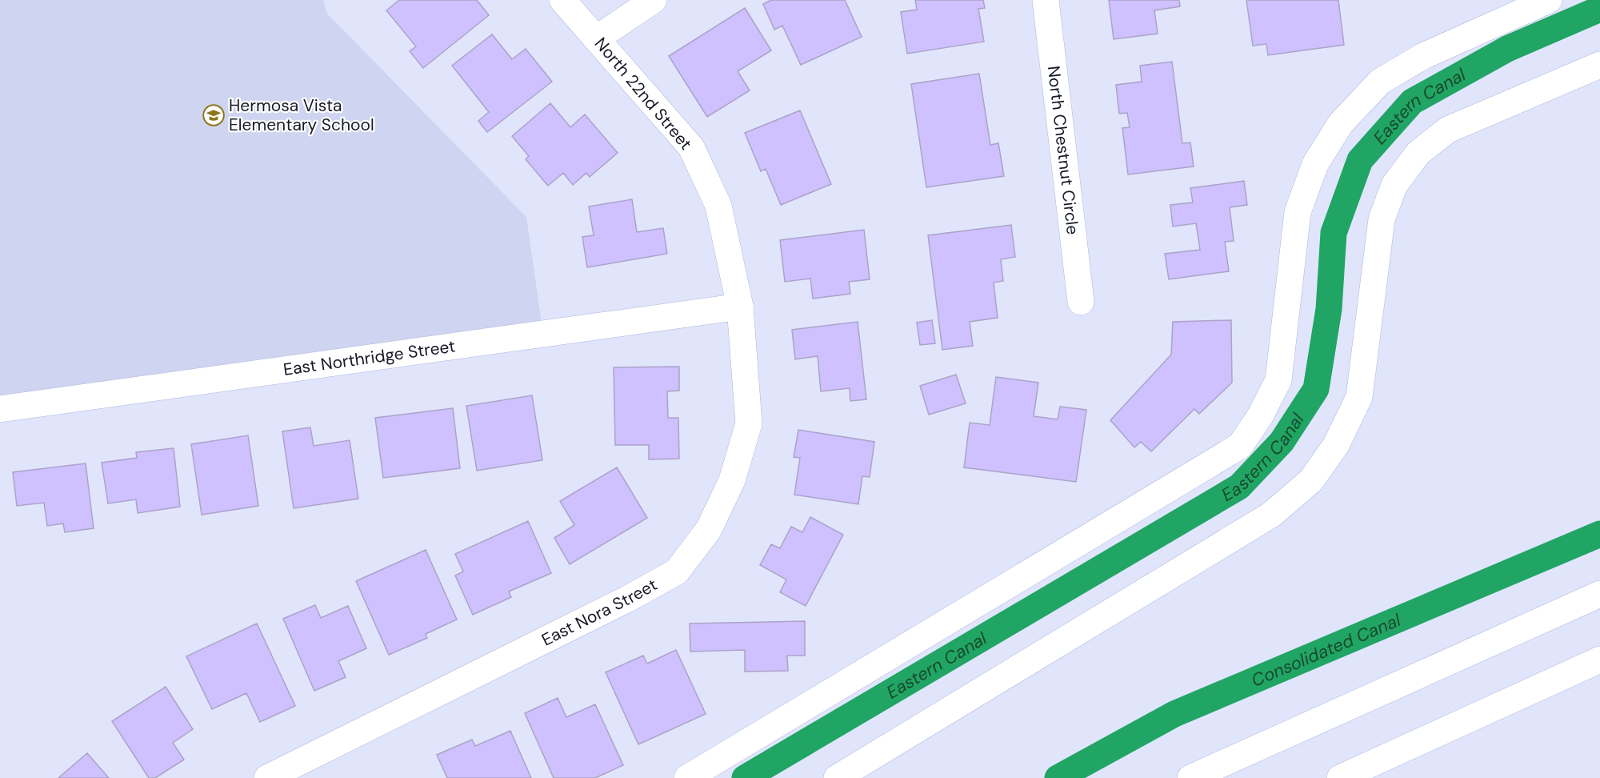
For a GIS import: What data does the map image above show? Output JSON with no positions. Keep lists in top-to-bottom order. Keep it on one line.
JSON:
{"streets":{"street":["North 22nd Street","North Chestnut Circle","East Northridge Street","East Nora Street"]},"crossings":[["North 22nd Street","East Northridge Street"],["North 22nd Street","East Nora Street"],["East Northridge Street","East Nora Street"]],"water":["Eastern Canal","Consolidated Canal"],"places":{"school or university":["Hermosa Vista Elementary School"]}}
